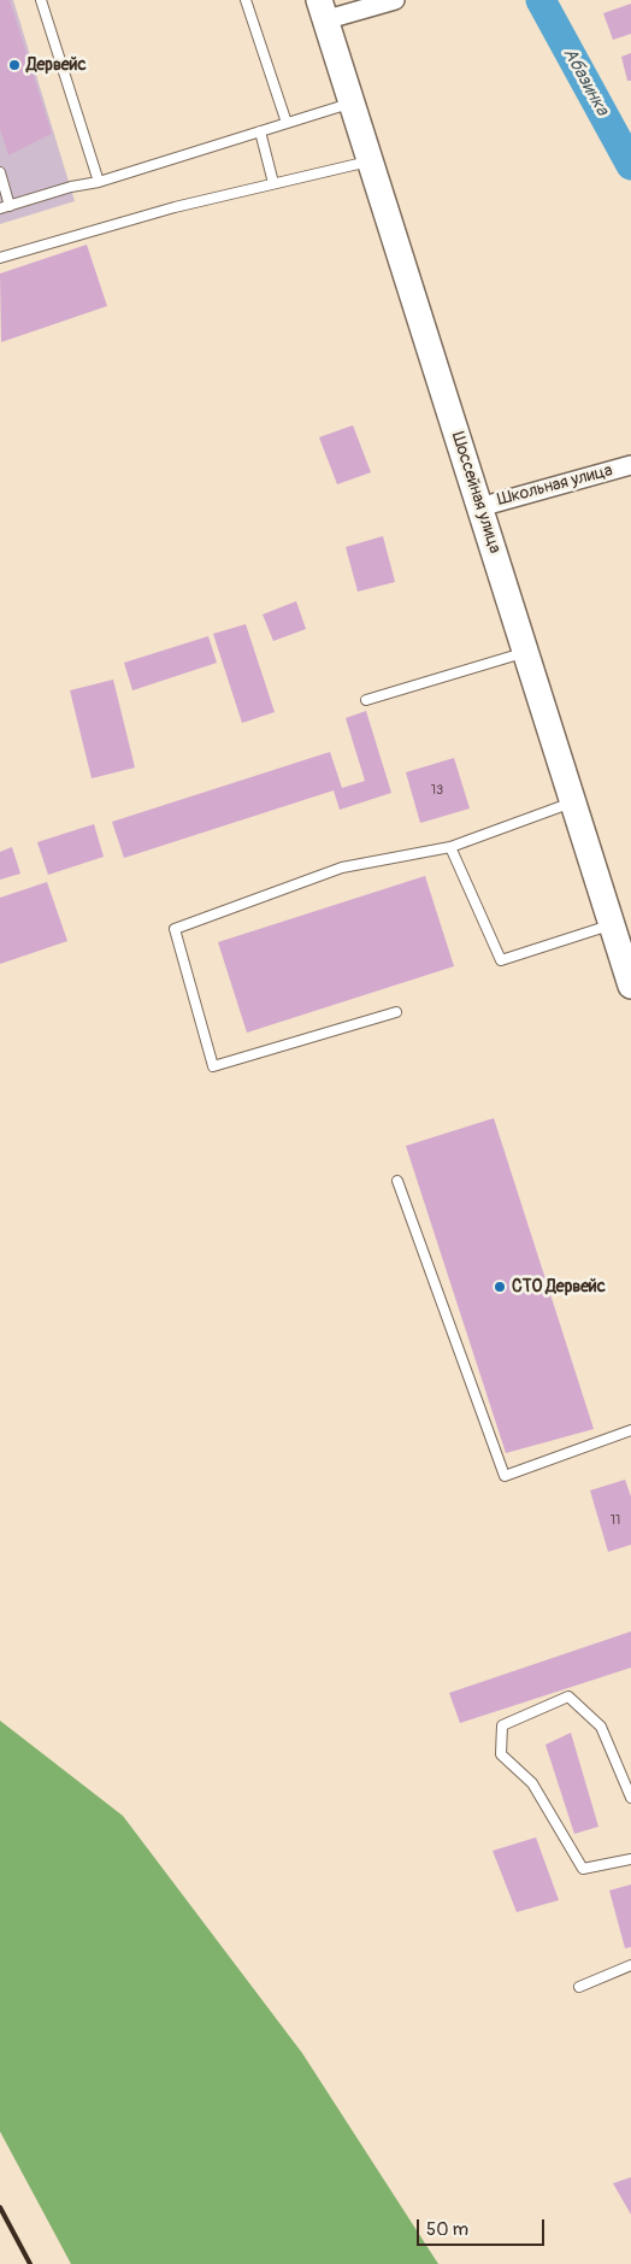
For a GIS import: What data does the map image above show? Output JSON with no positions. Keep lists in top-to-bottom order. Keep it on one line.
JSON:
{"streets":{"main road":["Шоссейная улица"],"street":["Школьная улица"]},"crossings":[["Школьная улица","Шоссейная улица"]],"water":["Абазинка"],"places":["Дервейс","СТО Дервейс"],"house_numbers":["13","11"],"scale_bar":"50 m"}
